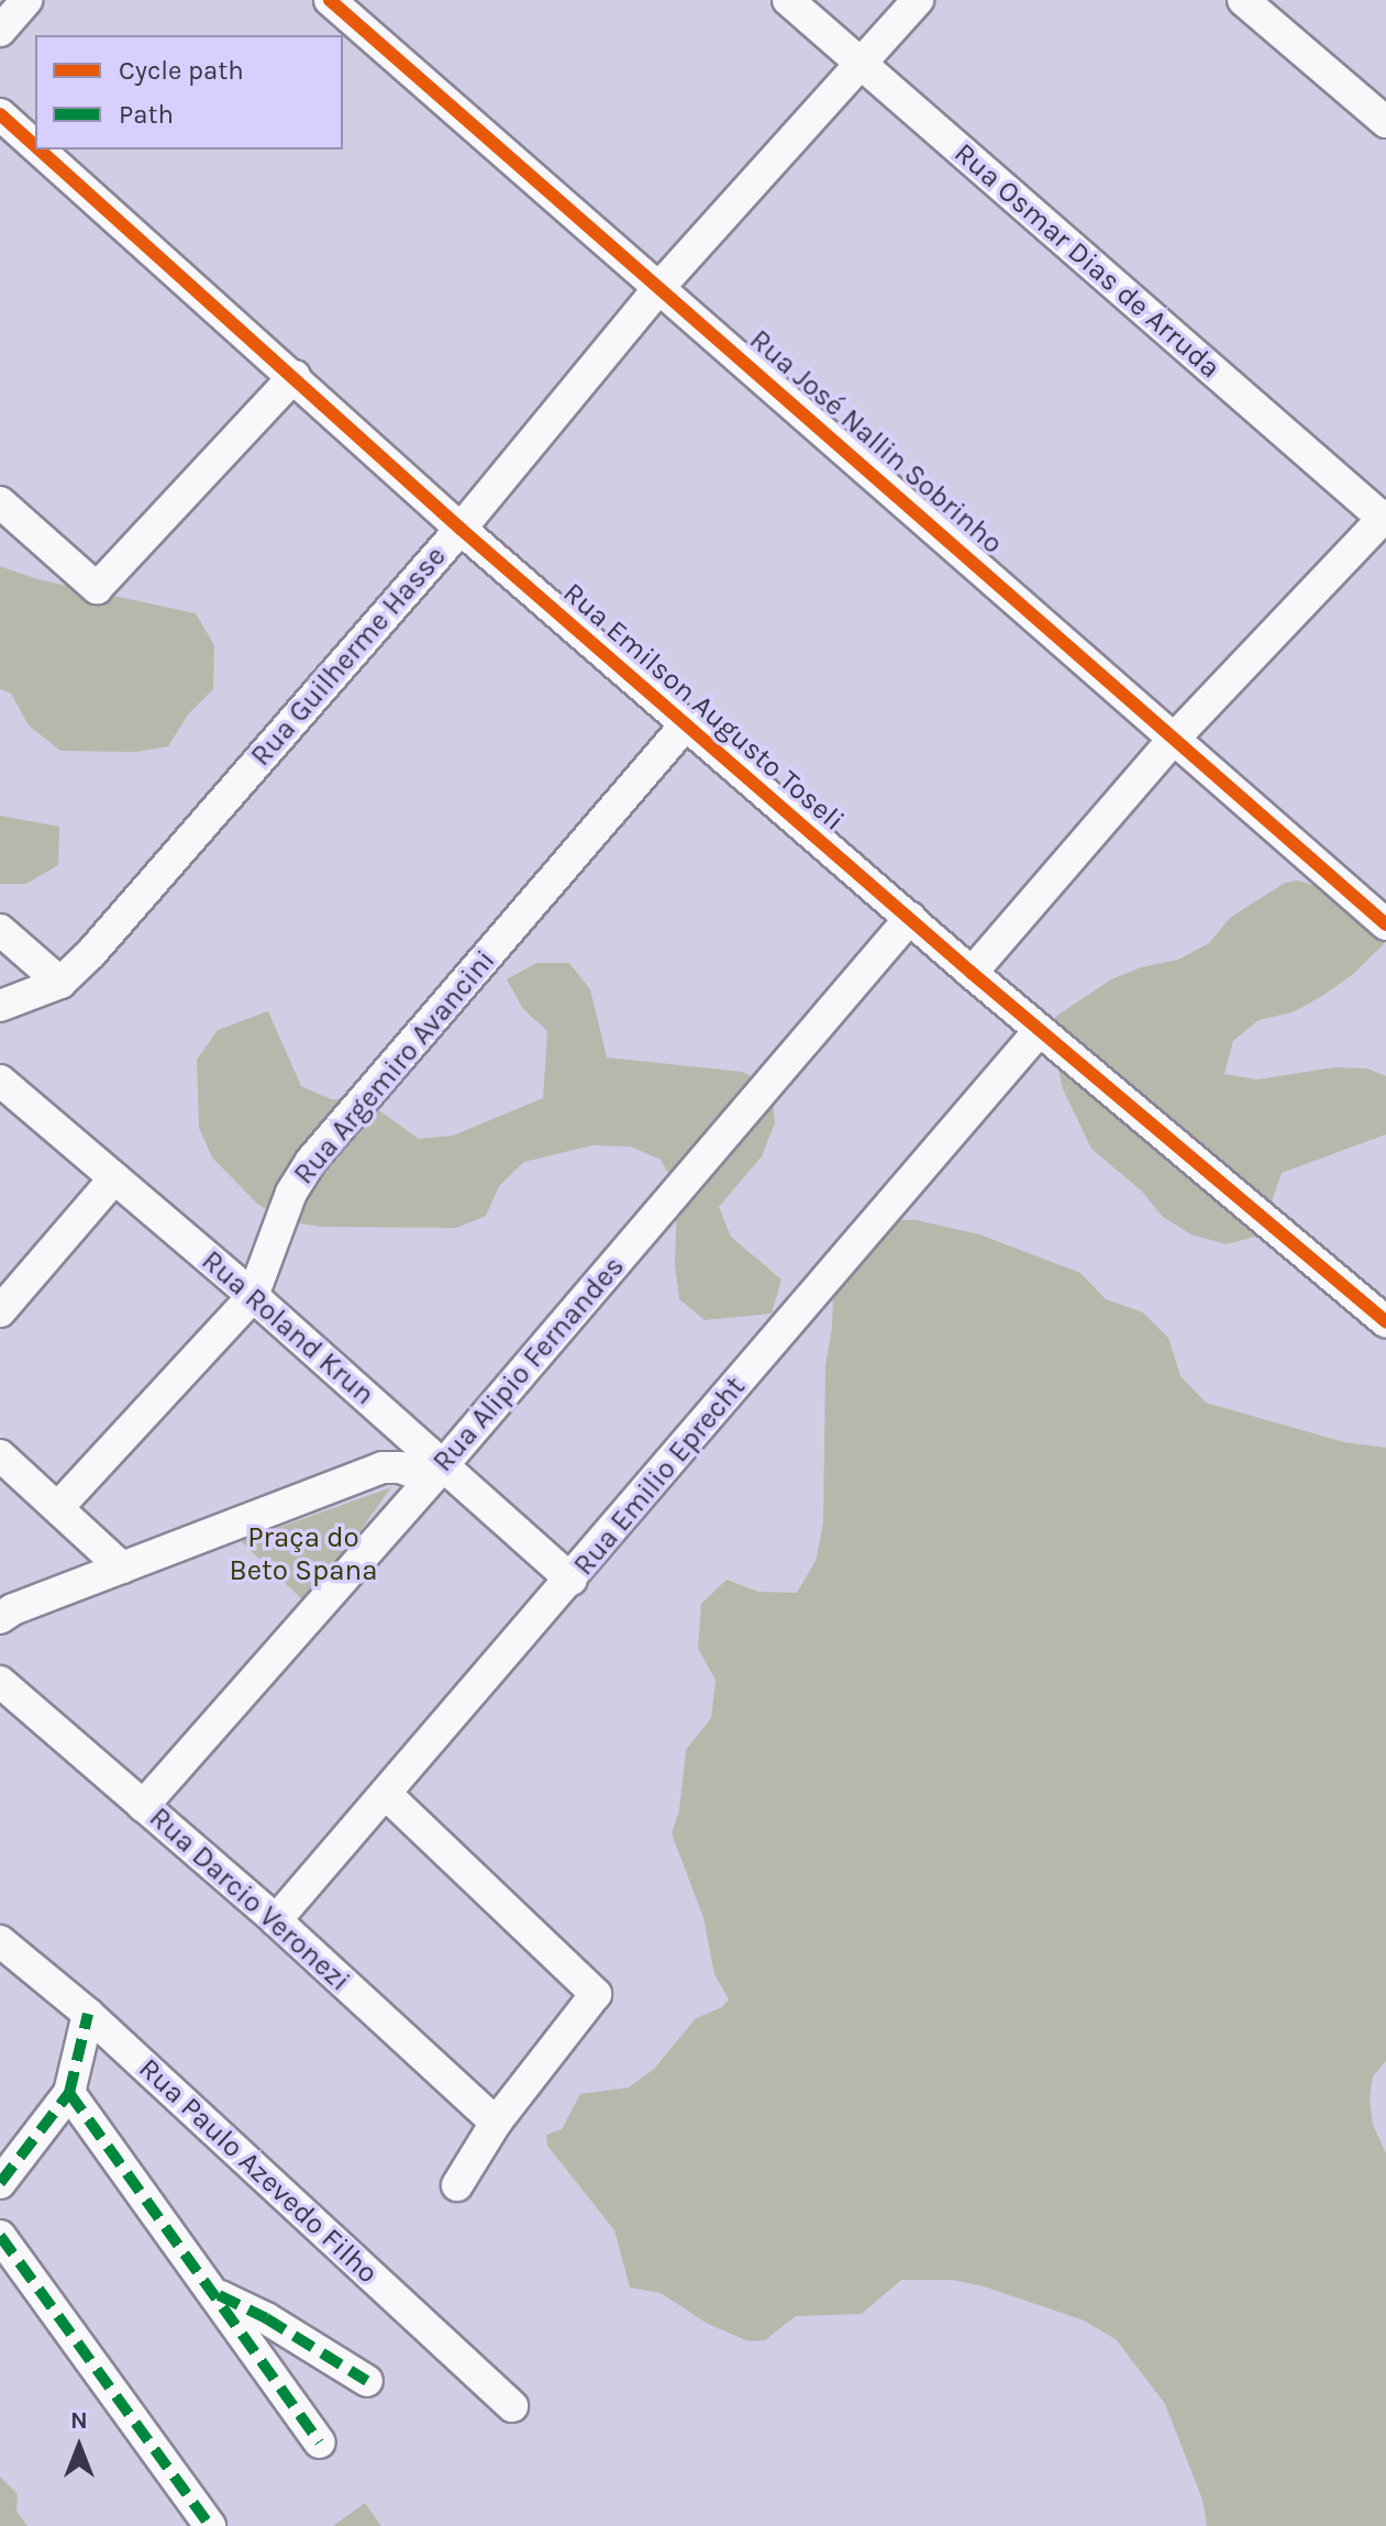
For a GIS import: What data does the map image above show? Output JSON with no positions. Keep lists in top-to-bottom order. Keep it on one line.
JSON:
{"streets":{"street":["Rua Osmar Dias de Arruda","Rua José Nallin Sobrinho","Rua Guilherme Hasse","Rua Emilson Augusto Toseli","Rua Argemiro Avancini","Rua Roland Krun","Rua Alipio Fernandes","Rua Emilio Eprecht","Rua Darcio Veronezi","Rua Paulo Azevedo Filho"]},"crossings":[["Rua Osmar Dias de Arruda","Rua Guilherme Hasse"],["Rua José Nallin Sobrinho","Rua Guilherme Hasse"],["Rua Guilherme Hasse","Rua Emilson Augusto Toseli"],["Rua Emilson Augusto Toseli","Rua Argemiro Avancini"],["Rua Emilson Augusto Toseli","Rua Alipio Fernandes"],["Rua Emilson Augusto Toseli","Rua Emilio Eprecht"],["Rua Argemiro Avancini","Rua Roland Krun"],["Rua Roland Krun","Rua Alipio Fernandes"],["Rua Roland Krun","Rua Emilio Eprecht"],["Rua Alipio Fernandes","Rua Darcio Veronezi"],["Rua Emilio Eprecht","Rua Darcio Veronezi"]],"parks":["Praça do Beto Spana"],"legend":["Cycle path","Path"],"north":"top"}
